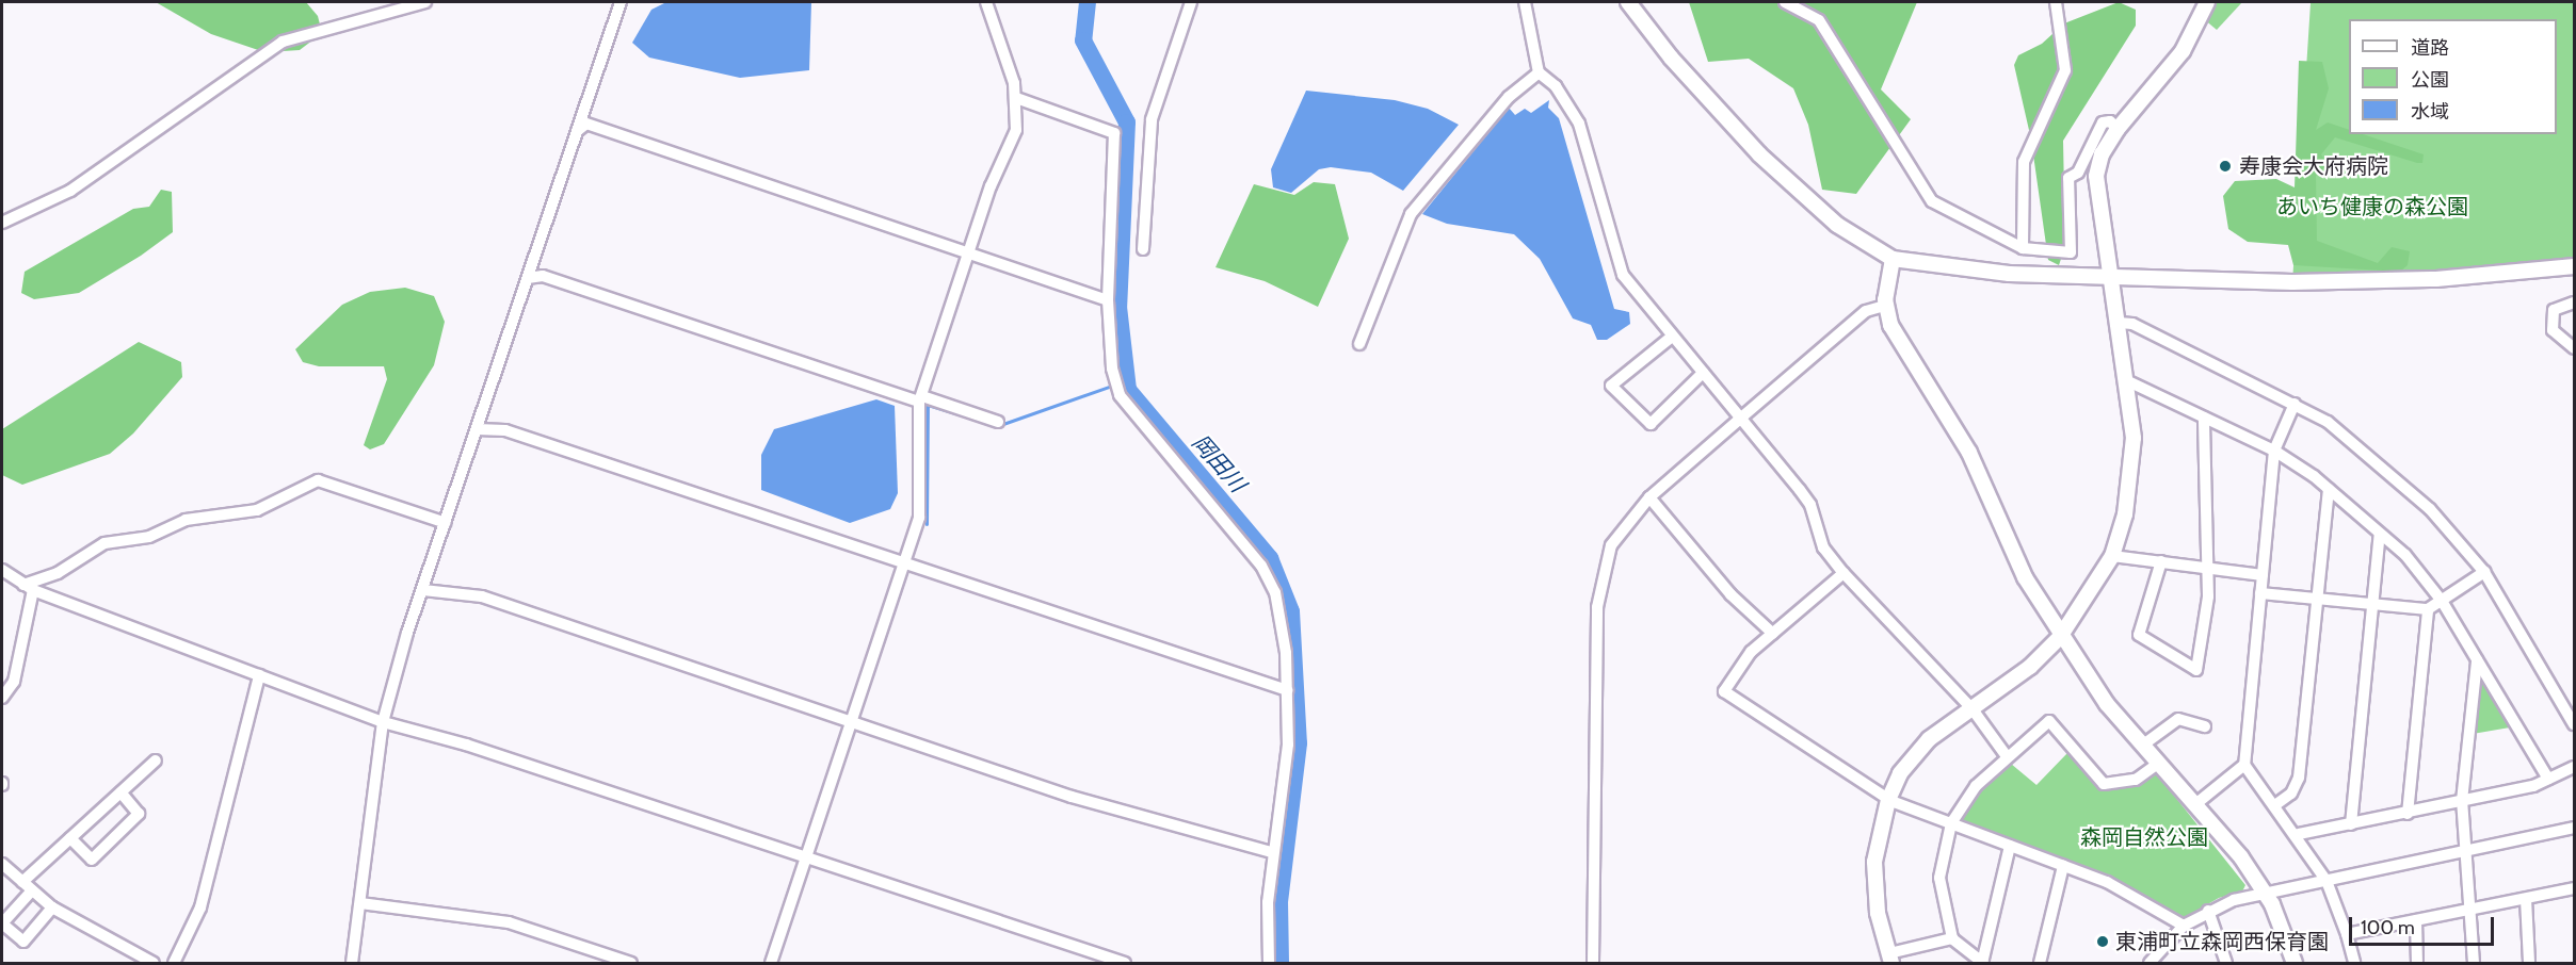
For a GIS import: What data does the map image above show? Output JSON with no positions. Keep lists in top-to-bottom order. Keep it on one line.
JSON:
{"water":["岡田川"],"parks":["あいち健康の森公園","森岡自然公園"],"places":["寿康会大府病院","東浦町立森岡西保育園"],"legend":["道路","公園","水域"],"scale_bar":"100 m"}
